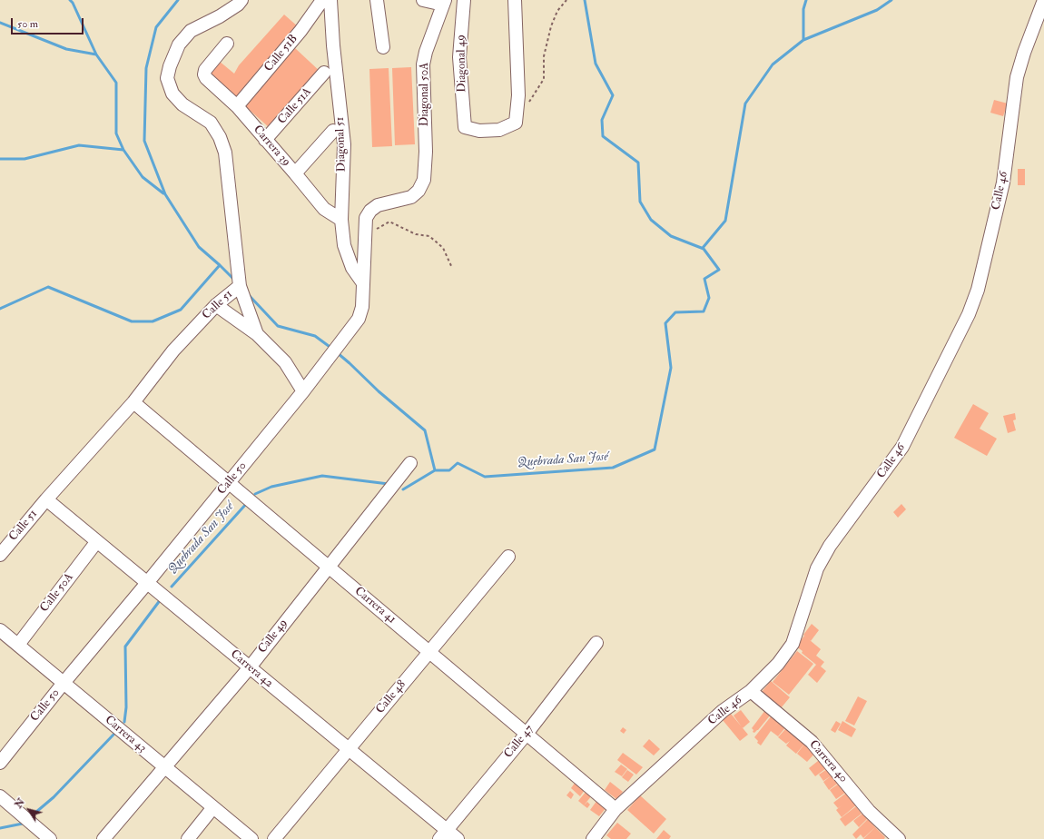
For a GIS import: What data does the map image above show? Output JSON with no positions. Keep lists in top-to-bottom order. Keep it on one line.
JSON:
{"streets":{"street":["Calle 51B","Diagonal 49","Diagonal 50A","Calle 51A","Diagonal 51","Carrera 39","Calle 46","Calle 51","Calle 50","Calle 50A","Carrera 41","Calle 49","Carrera 42","Calle 48","Carrera 43","Calle 47","Carrera 40"]},"crossings":[["Calle 51B","Carrera 39"],["Diagonal 50A","Calle 50"],["Calle 51A","Carrera 39"],["Diagonal 51","Carrera 39"],["Diagonal 51","Calle 50"],["Calle 46","Carrera 41"],["Calle 46","Carrera 40"],["Calle 51","Carrera 41"],["Calle 51","Carrera 42"],["Calle 50","Carrera 41"],["Calle 50","Carrera 42"],["Calle 50","Carrera 43"],["Calle 50A","Carrera 42"],["Calle 50A","Carrera 43"],["Carrera 41","Calle 49"],["Carrera 41","Calle 48"],["Carrera 41","Calle 47"],["Calle 49","Carrera 42"],["Calle 49","Carrera 43"],["Carrera 42","Calle 48"],["Carrera 42","Calle 47"]],"water":["Quebrada San José"],"scale_bar":"50 m","north":"top left"}
